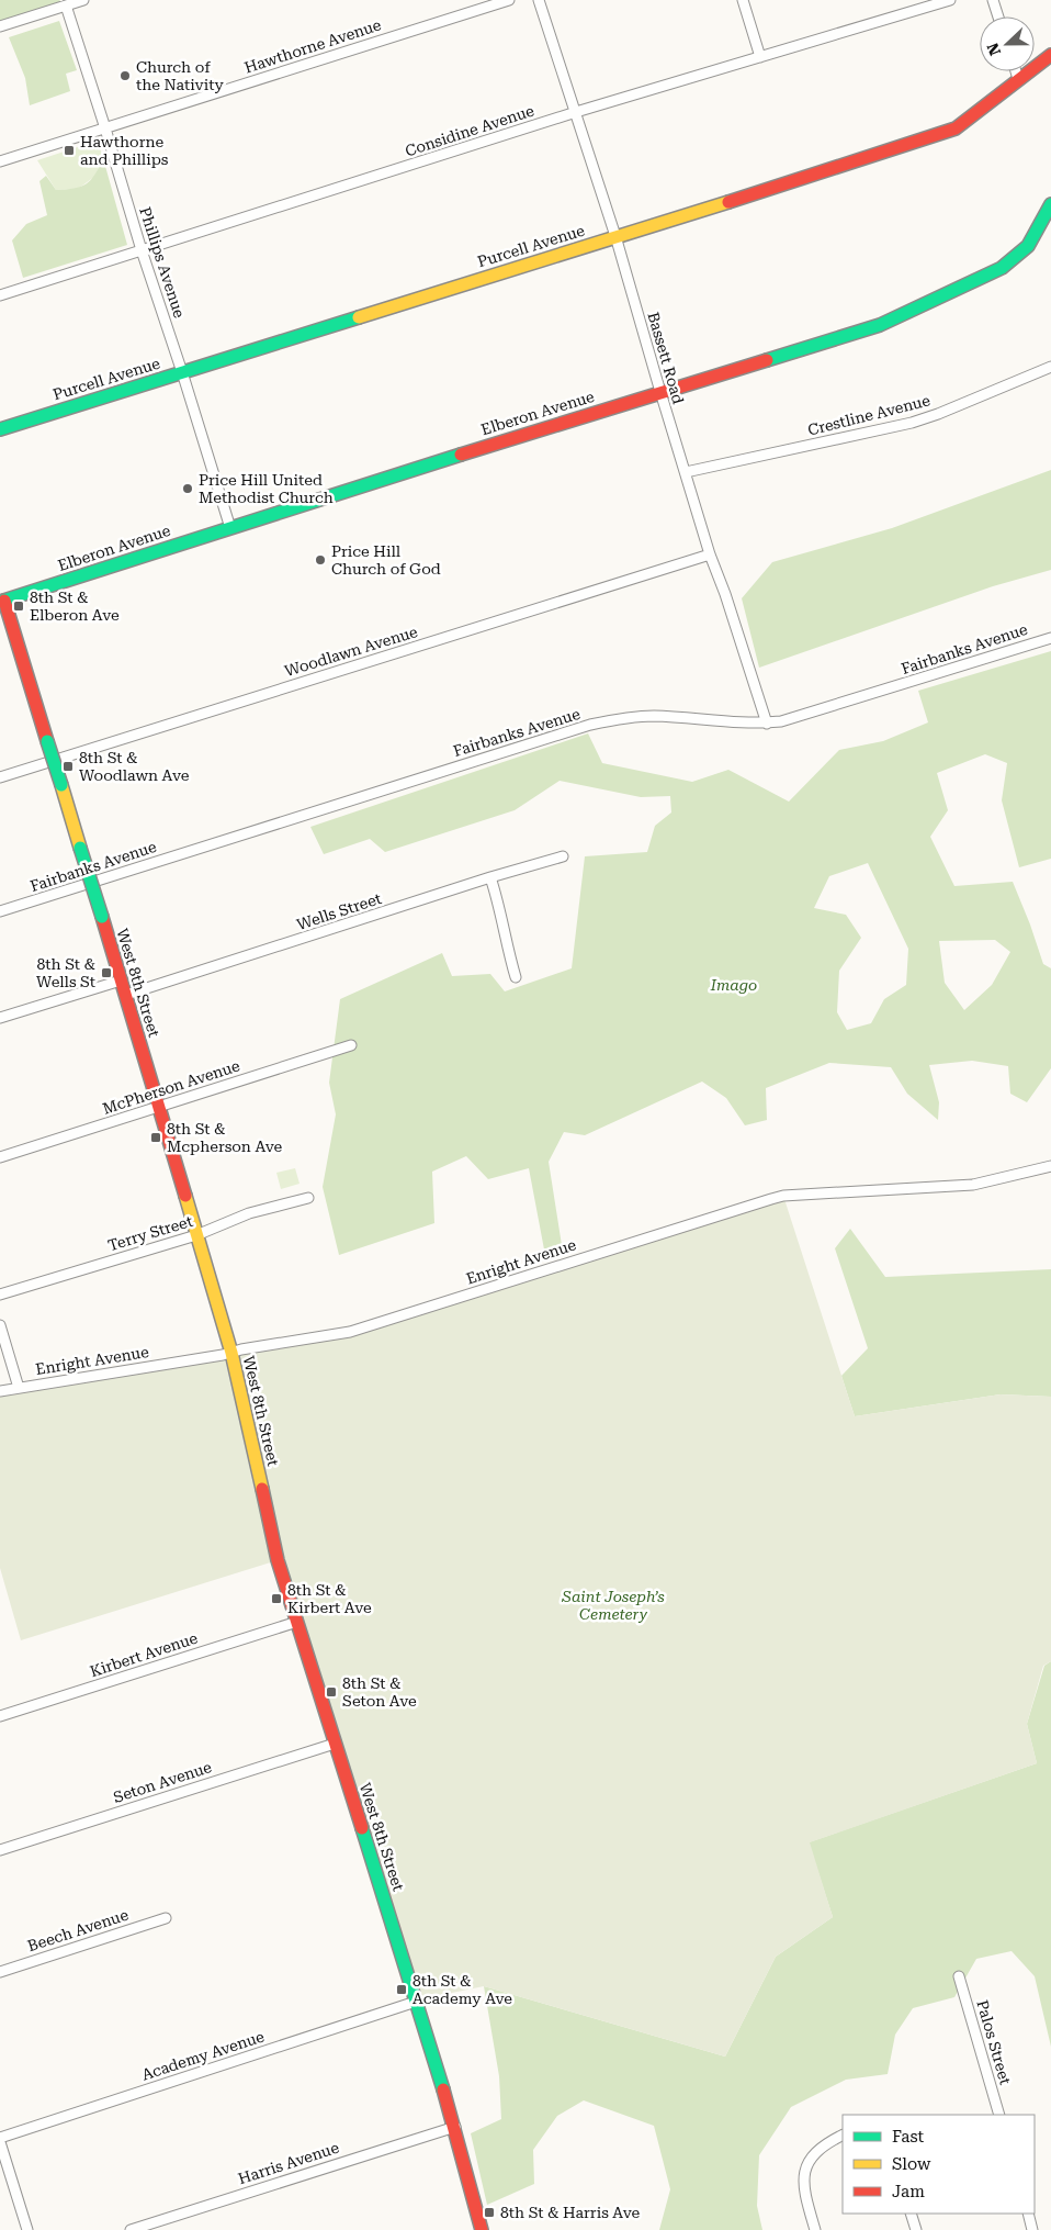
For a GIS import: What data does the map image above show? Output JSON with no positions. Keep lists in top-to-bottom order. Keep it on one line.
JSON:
{"streets":{"street":["Hawthorne Avenue","Considine Avenue","Purcell Avenue","Phillips Avenue","Bassett Road","Elberon Avenue","Crestline Avenue","Fairbanks Avenue","Woodlawn Avenue","Wells Street","West 8th Street","McPherson Avenue","Terry Street","Enright Avenue","Kirbert Avenue","Seton Avenue","Beech Avenue","Palos Street","Academy Avenue","Harris Avenue"]},"crossings":[["Hawthorne Avenue","Phillips Avenue"],["Considine Avenue","Phillips Avenue"],["Considine Avenue","Bassett Road"],["Purcell Avenue","Phillips Avenue"],["Purcell Avenue","Bassett Road"],["Phillips Avenue","Elberon Avenue"],["Bassett Road","Elberon Avenue"],["Bassett Road","Crestline Avenue"],["Bassett Road","Fairbanks Avenue"],["Bassett Road","Woodlawn Avenue"],["Elberon Avenue","West 8th Street"],["Wells Street","West 8th Street"],["West 8th Street","McPherson Avenue"],["West 8th Street","Terry Street"],["West 8th Street","Enright Avenue"],["West 8th Street","Kirbert Avenue"],["West 8th Street","Seton Avenue"],["West 8th Street","Academy Avenue"],["West 8th Street","Harris Avenue"]],"parks":["Imago","Saint Joseph’s Cemetery"],"places":{"other":["Church of the Nativity","Price Hill United Methodist Church","Price Hill Church of God"],"transit":["Hawthorne and Phillips","8th St & Elberon Ave","8th St & Woodlawn Ave","8th St & Wells St","8th St & Mcpherson Ave","8th St & Kirbert Ave","8th St & Seton Ave","8th St & Academy Ave","8th St & Harris Ave"]},"legend":["Fast","Slow","Jam"],"north":"left"}
